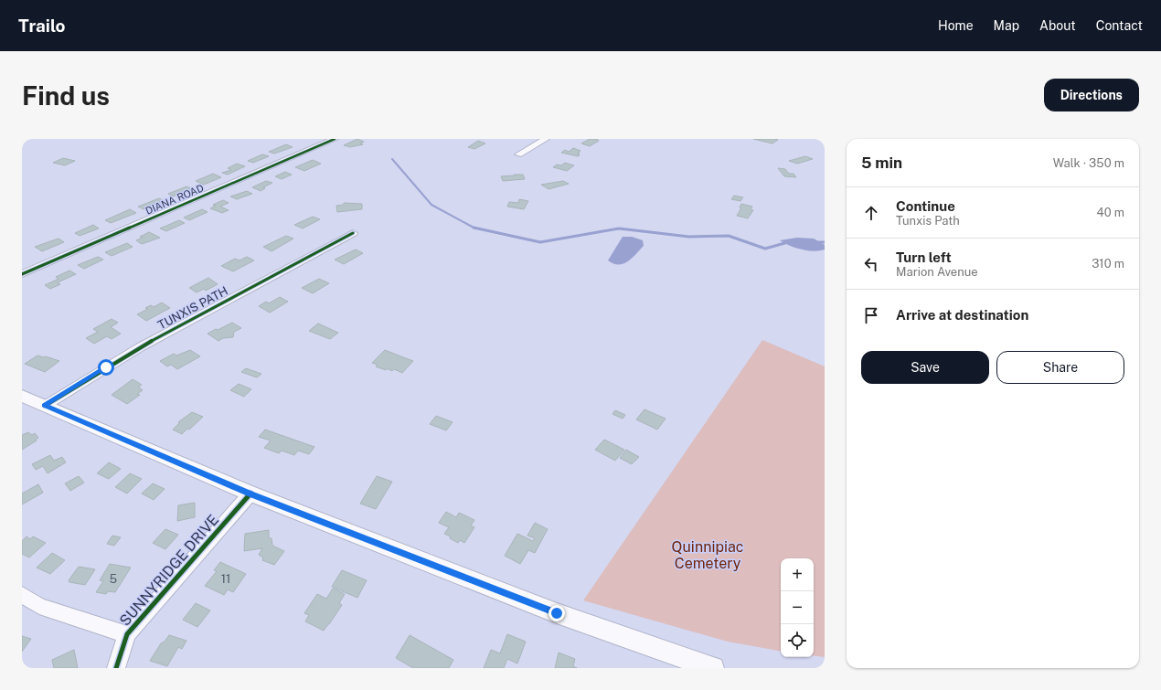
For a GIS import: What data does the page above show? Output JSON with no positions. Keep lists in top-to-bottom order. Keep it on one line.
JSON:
{"streets":{"street":["DIANA ROAD","TUNXIS PATH","SUNNYRIDGE DRIVE"]},"parks":["Quinnipiac Cemetery"],"house_numbers":["5","11"],"page":{"header":"Trailo","nav":["Home","Map","About","Contact"],"buttons":["Directions",["Save","Share"]],"title":"Find us","heading":["5 min","Walk · 350 m"],"list":[["Continue","Tunxis Path","40 m"],["Turn left","Marion Avenue","310 m"],"Arrive at destination"],"map_buttons":["+","−"]}}
